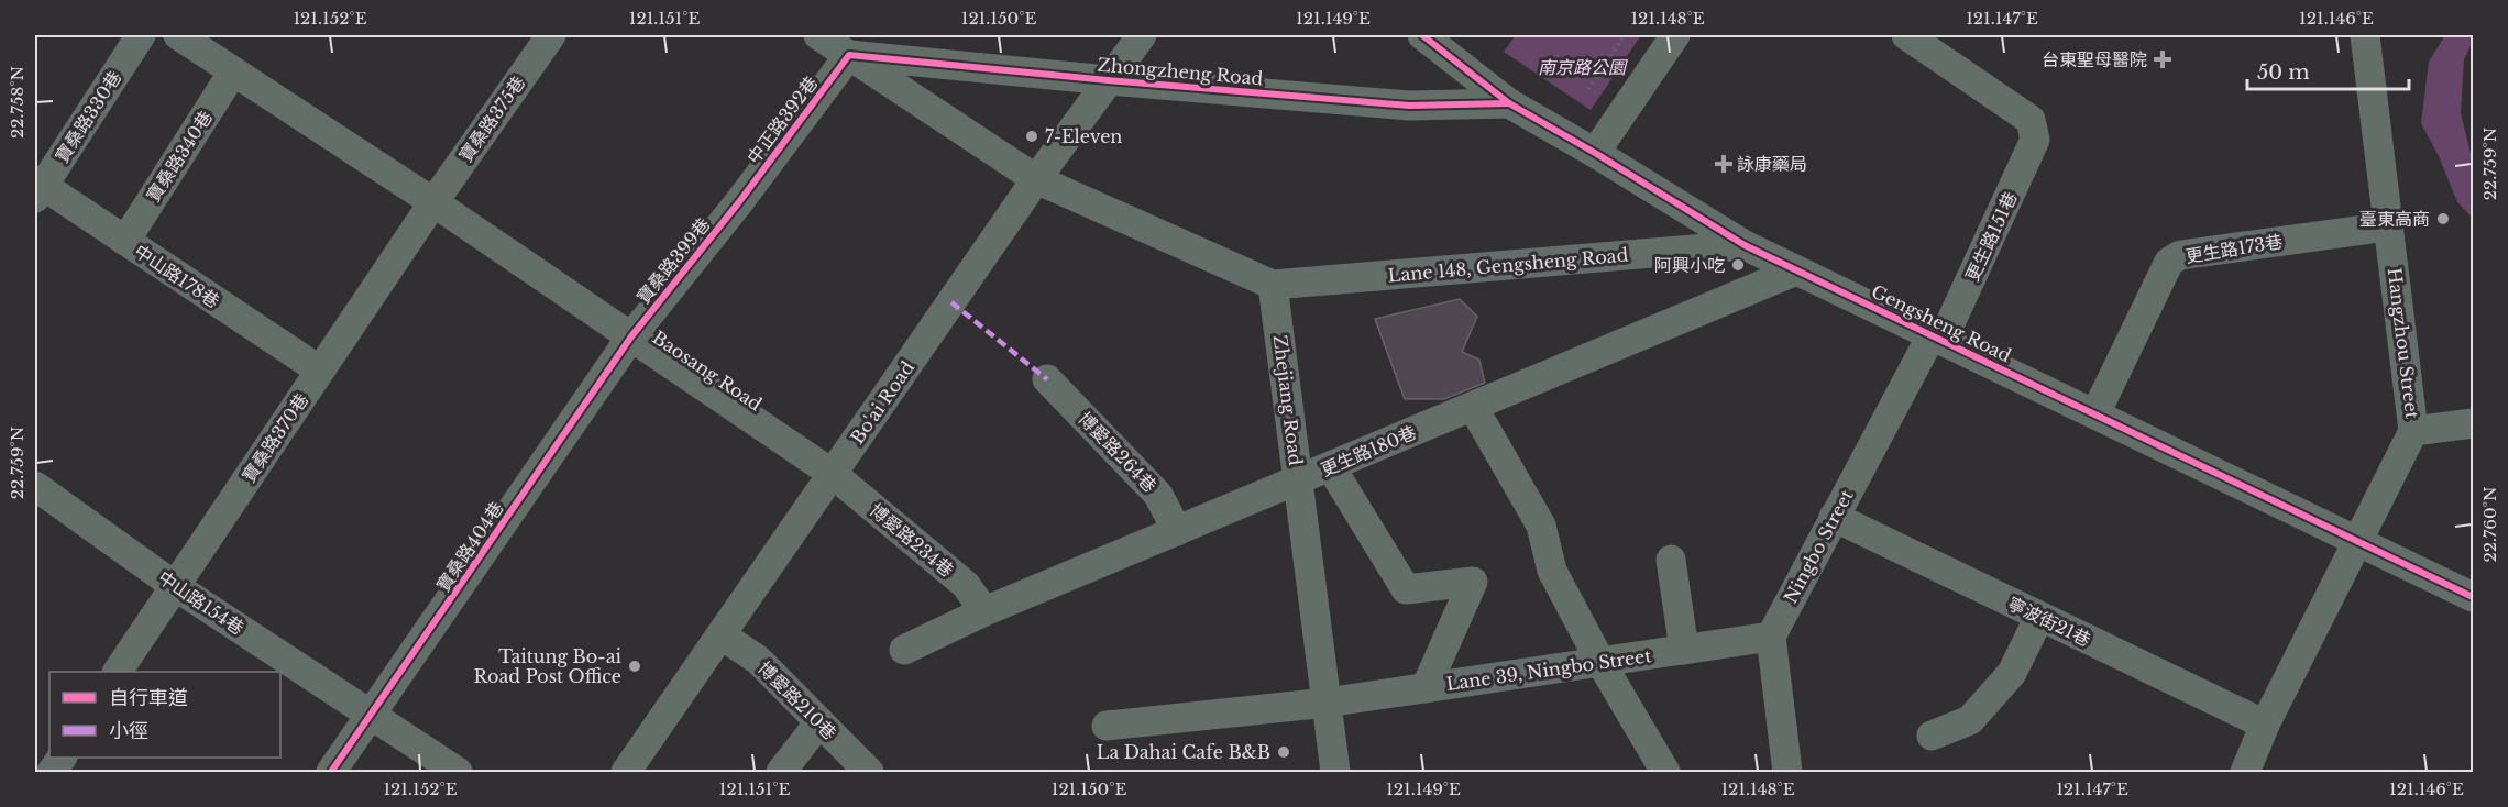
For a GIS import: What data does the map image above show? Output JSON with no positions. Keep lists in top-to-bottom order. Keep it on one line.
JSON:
{"streets":{"street":["Zhongzheng Road","寶桑路330巷","寶桑路375巷","中正路392巷","寶桑路340巷","更生路151巷","更生路173巷","寶桑路399巷","Lane 148, Gengsheng Road","中山路178巷","Gengsheng Road","Hangzhou Street","Baosang Road","Zhejiang Road","Bo'ai Road","寶桑路370巷","更生路180巷","博愛路264巷","博愛路234巷","寶桑路404巷","Ningbo Street","中山路154巷","寧波街21巷","Lane 39, Ningbo Street","博愛路210巷"]},"crossings":[["Zhongzheng Road","中正路392巷"],["Zhongzheng Road","Gengsheng Road"],["Zhongzheng Road","Bo'ai Road"],["寶桑路330巷","中山路178巷"],["寶桑路375巷","Baosang Road"],["寶桑路375巷","寶桑路370巷"],["中正路392巷","寶桑路399巷"],["寶桑路340巷","中山路178巷"],["寶桑路340巷","Baosang Road"],["更生路151巷","Gengsheng Road"],["更生路151巷","Ningbo Street"],["更生路173巷","Gengsheng Road"],["更生路173巷","Hangzhou Street"],["寶桑路399巷","Baosang Road"],["寶桑路399巷","寶桑路404巷"],["Lane 148, Gengsheng Road","Gengsheng Road"],["Lane 148, Gengsheng Road","Zhejiang Road"],["中山路178巷","寶桑路370巷"],["Gengsheng Road","Hangzhou Street"],["Gengsheng Road","更生路180巷"],["Gengsheng Road","Ningbo Street"],["Hangzhou Street","寧波街21巷"],["Baosang Road","Bo'ai Road"],["Baosang Road","寶桑路370巷"],["Baosang Road","博愛路234巷"],["Baosang Road","寶桑路404巷"],["Zhejiang Road","更生路180巷"],["Zhejiang Road","Lane 39, Ningbo Street"],["Bo'ai Road","博愛路234巷"],["Bo'ai Road","博愛路210巷"],["寶桑路370巷","中山路154巷"],["更生路180巷","博愛路264巷"],["更生路180巷","博愛路234巷"],["寶桑路404巷","中山路154巷"],["Ningbo Street","寧波街21巷"],["Ningbo Street","Lane 39, Ningbo Street"]],"parks":["南京路公園"],"places":{"health":["台東聖母醫院","詠康藥局"],"other":["7-Eleven","臺東高商","阿興小吃","Taitung Bo-ai Road Post Office","La Dahai Cafe B&B"]},"legend":["自行車道","小徑"],"scale_bar":"50 m","coordinates":["121.152°E","121.151°E","121.150°E","121.149°E","121.148°E","121.147°E","121.146°E","22.758°N","22.759°N","22.760°N"]}
